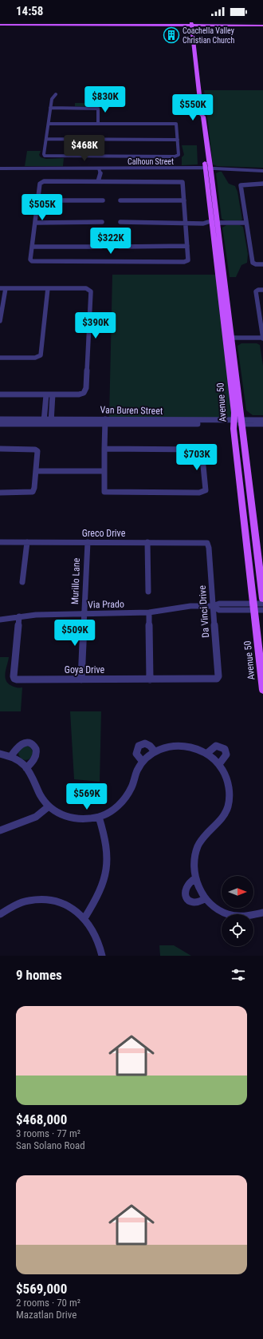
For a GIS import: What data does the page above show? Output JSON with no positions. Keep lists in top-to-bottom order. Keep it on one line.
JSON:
{"streets":{"main road":["Avenue 50"],"street":["Calhoun Street","Van Buren Street","Greco Drive","Murillo Lane","Via Prado","Da Vinci Drive","Goya Drive"]},"crossings":[["Calhoun Street","Avenue 50"],["Avenue 50","Van Buren Street"],["Avenue 50","Via Prado"],["Greco Drive","Murillo Lane"],["Greco Drive","Da Vinci Drive"],["Murillo Lane","Via Prado"],["Murillo Lane","Goya Drive"],["Via Prado","Da Vinci Drive"],["Via Prado","Goya Drive"],["Da Vinci Drive","Goya Drive"]],"places":{"building":["Coachella Valley Christian Church"]},"north":"right","page":{"status":"14:58","price":["$830K","$550K","$468K","$505K","$322K","$390K","$703K","$509K","$569K"],"heading":"9 homes","list":[{"name":"$468,000","note":"3 rooms · 77 m² · San Solano Road"},{"name":"$569,000","note":"2 rooms · 70 m² · Mazatlan Drive"}]}}
